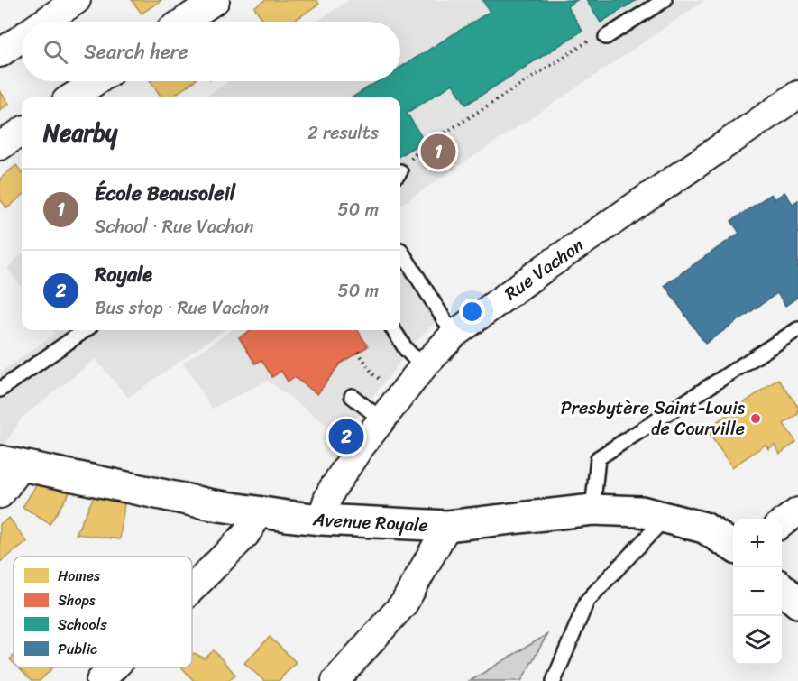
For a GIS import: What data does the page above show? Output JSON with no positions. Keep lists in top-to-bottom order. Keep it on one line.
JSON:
{"streets":{"main road":["Avenue Royale"],"street":["Rue Vachon"]},"crossings":[["Rue Vachon","Avenue Royale"]],"places":["Presbytère Saint-Louis de Courville"],"legend":["Homes","Shops","Schools","Public"],"page":{"search":"Search here","heading":["Nearby","2 results"],"pins":["1","2"],"list":[{"mark":"1","name":"École Beausoleil","note":"School · Rue Vachon","value":"50 m"},{"mark":"2","name":"Royale","note":"Bus stop · Rue Vachon","value":"50 m"}],"map_buttons":["+","−"]}}
